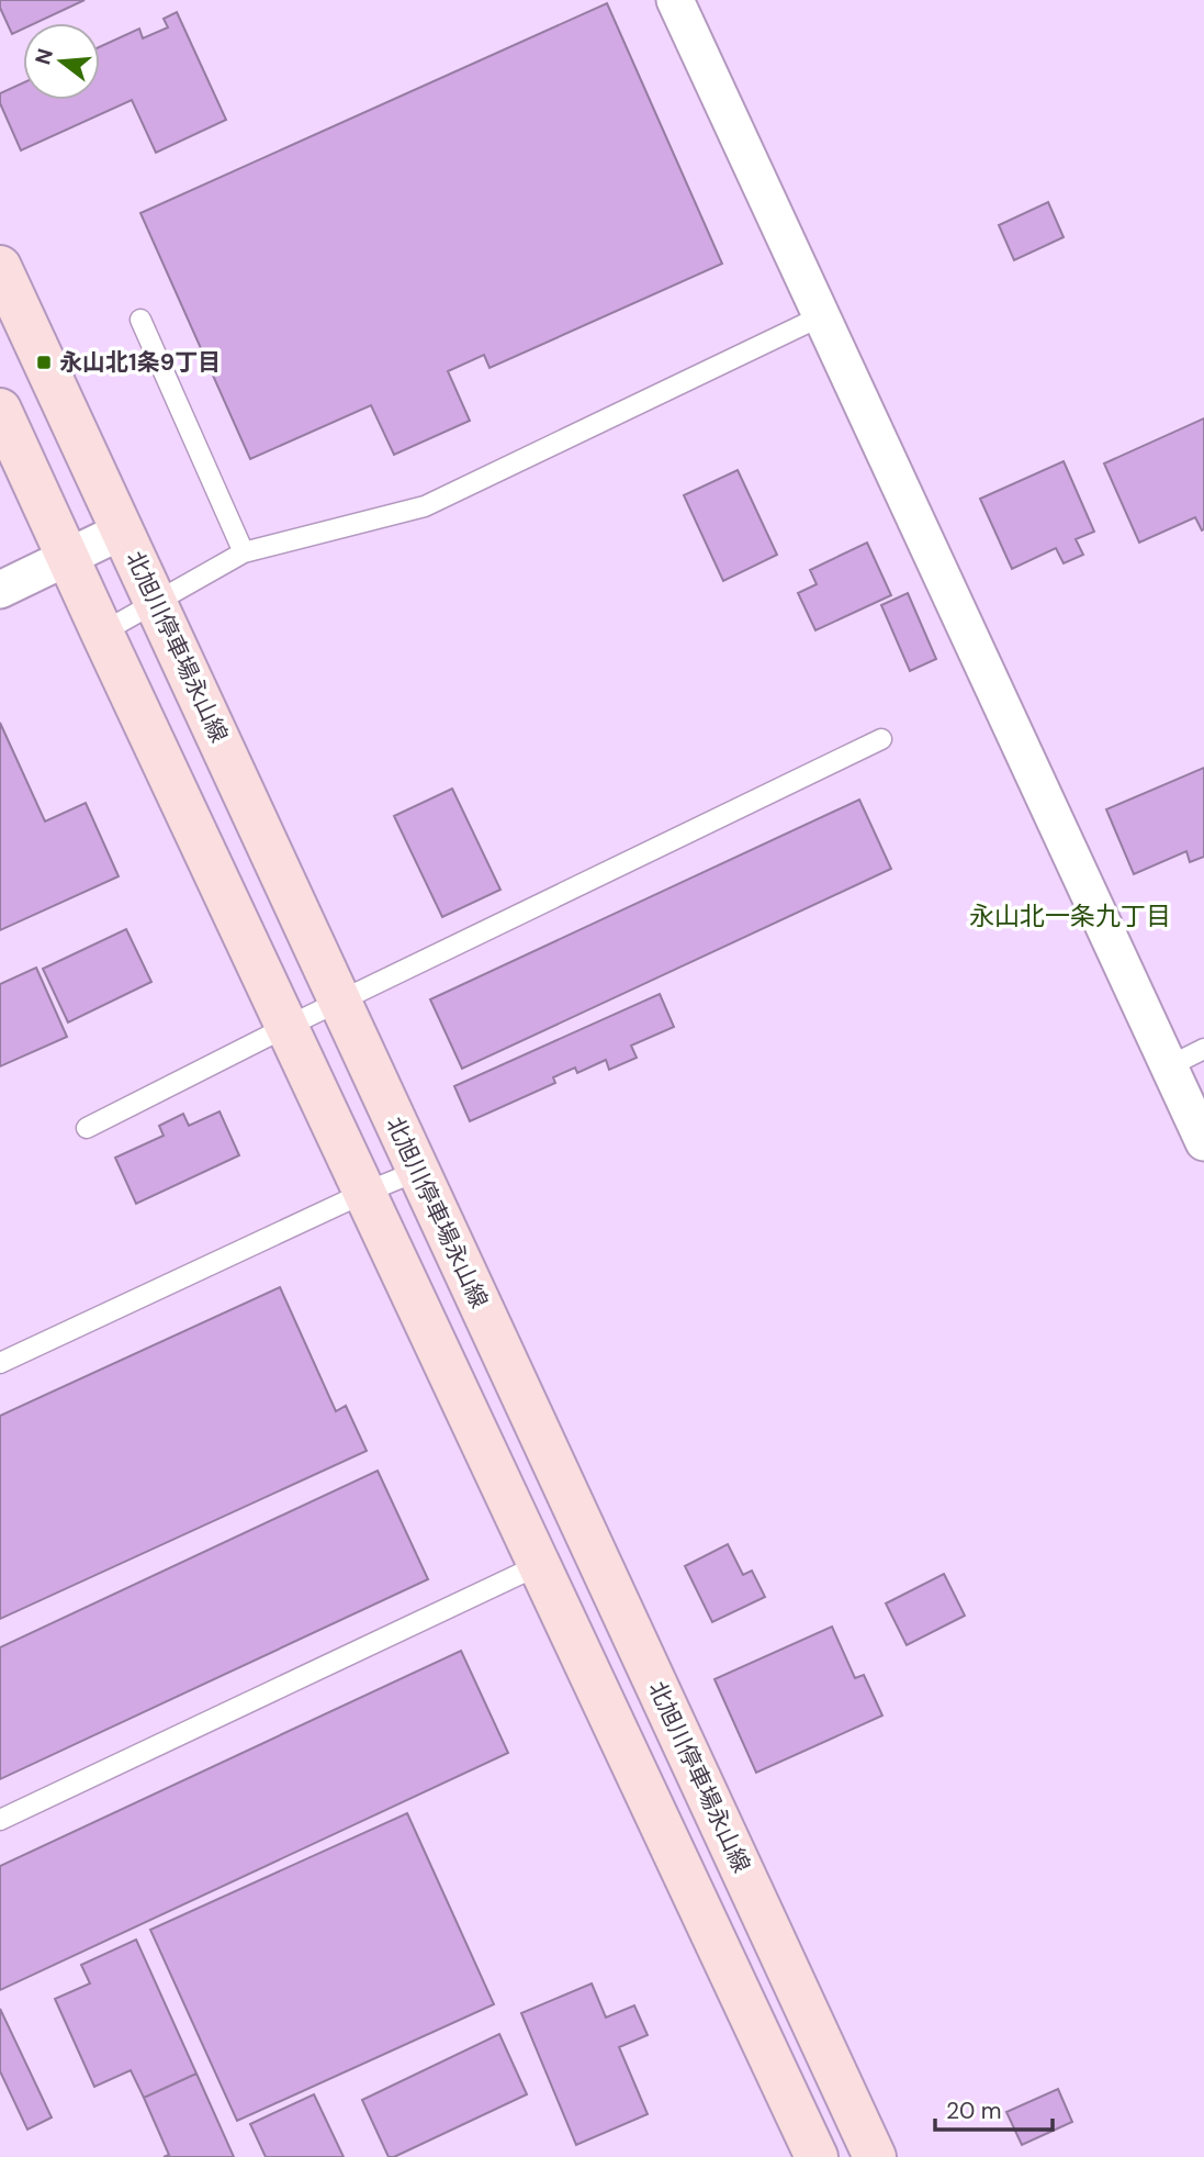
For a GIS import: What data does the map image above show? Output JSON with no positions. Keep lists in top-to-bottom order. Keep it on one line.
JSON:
{"streets":{"main road":["北旭川停車場永山線"]},"districts":["永山北一条九丁目"],"places":{"transit":["永山北1条9丁目"]},"scale_bar":"20 m","north":"left"}
